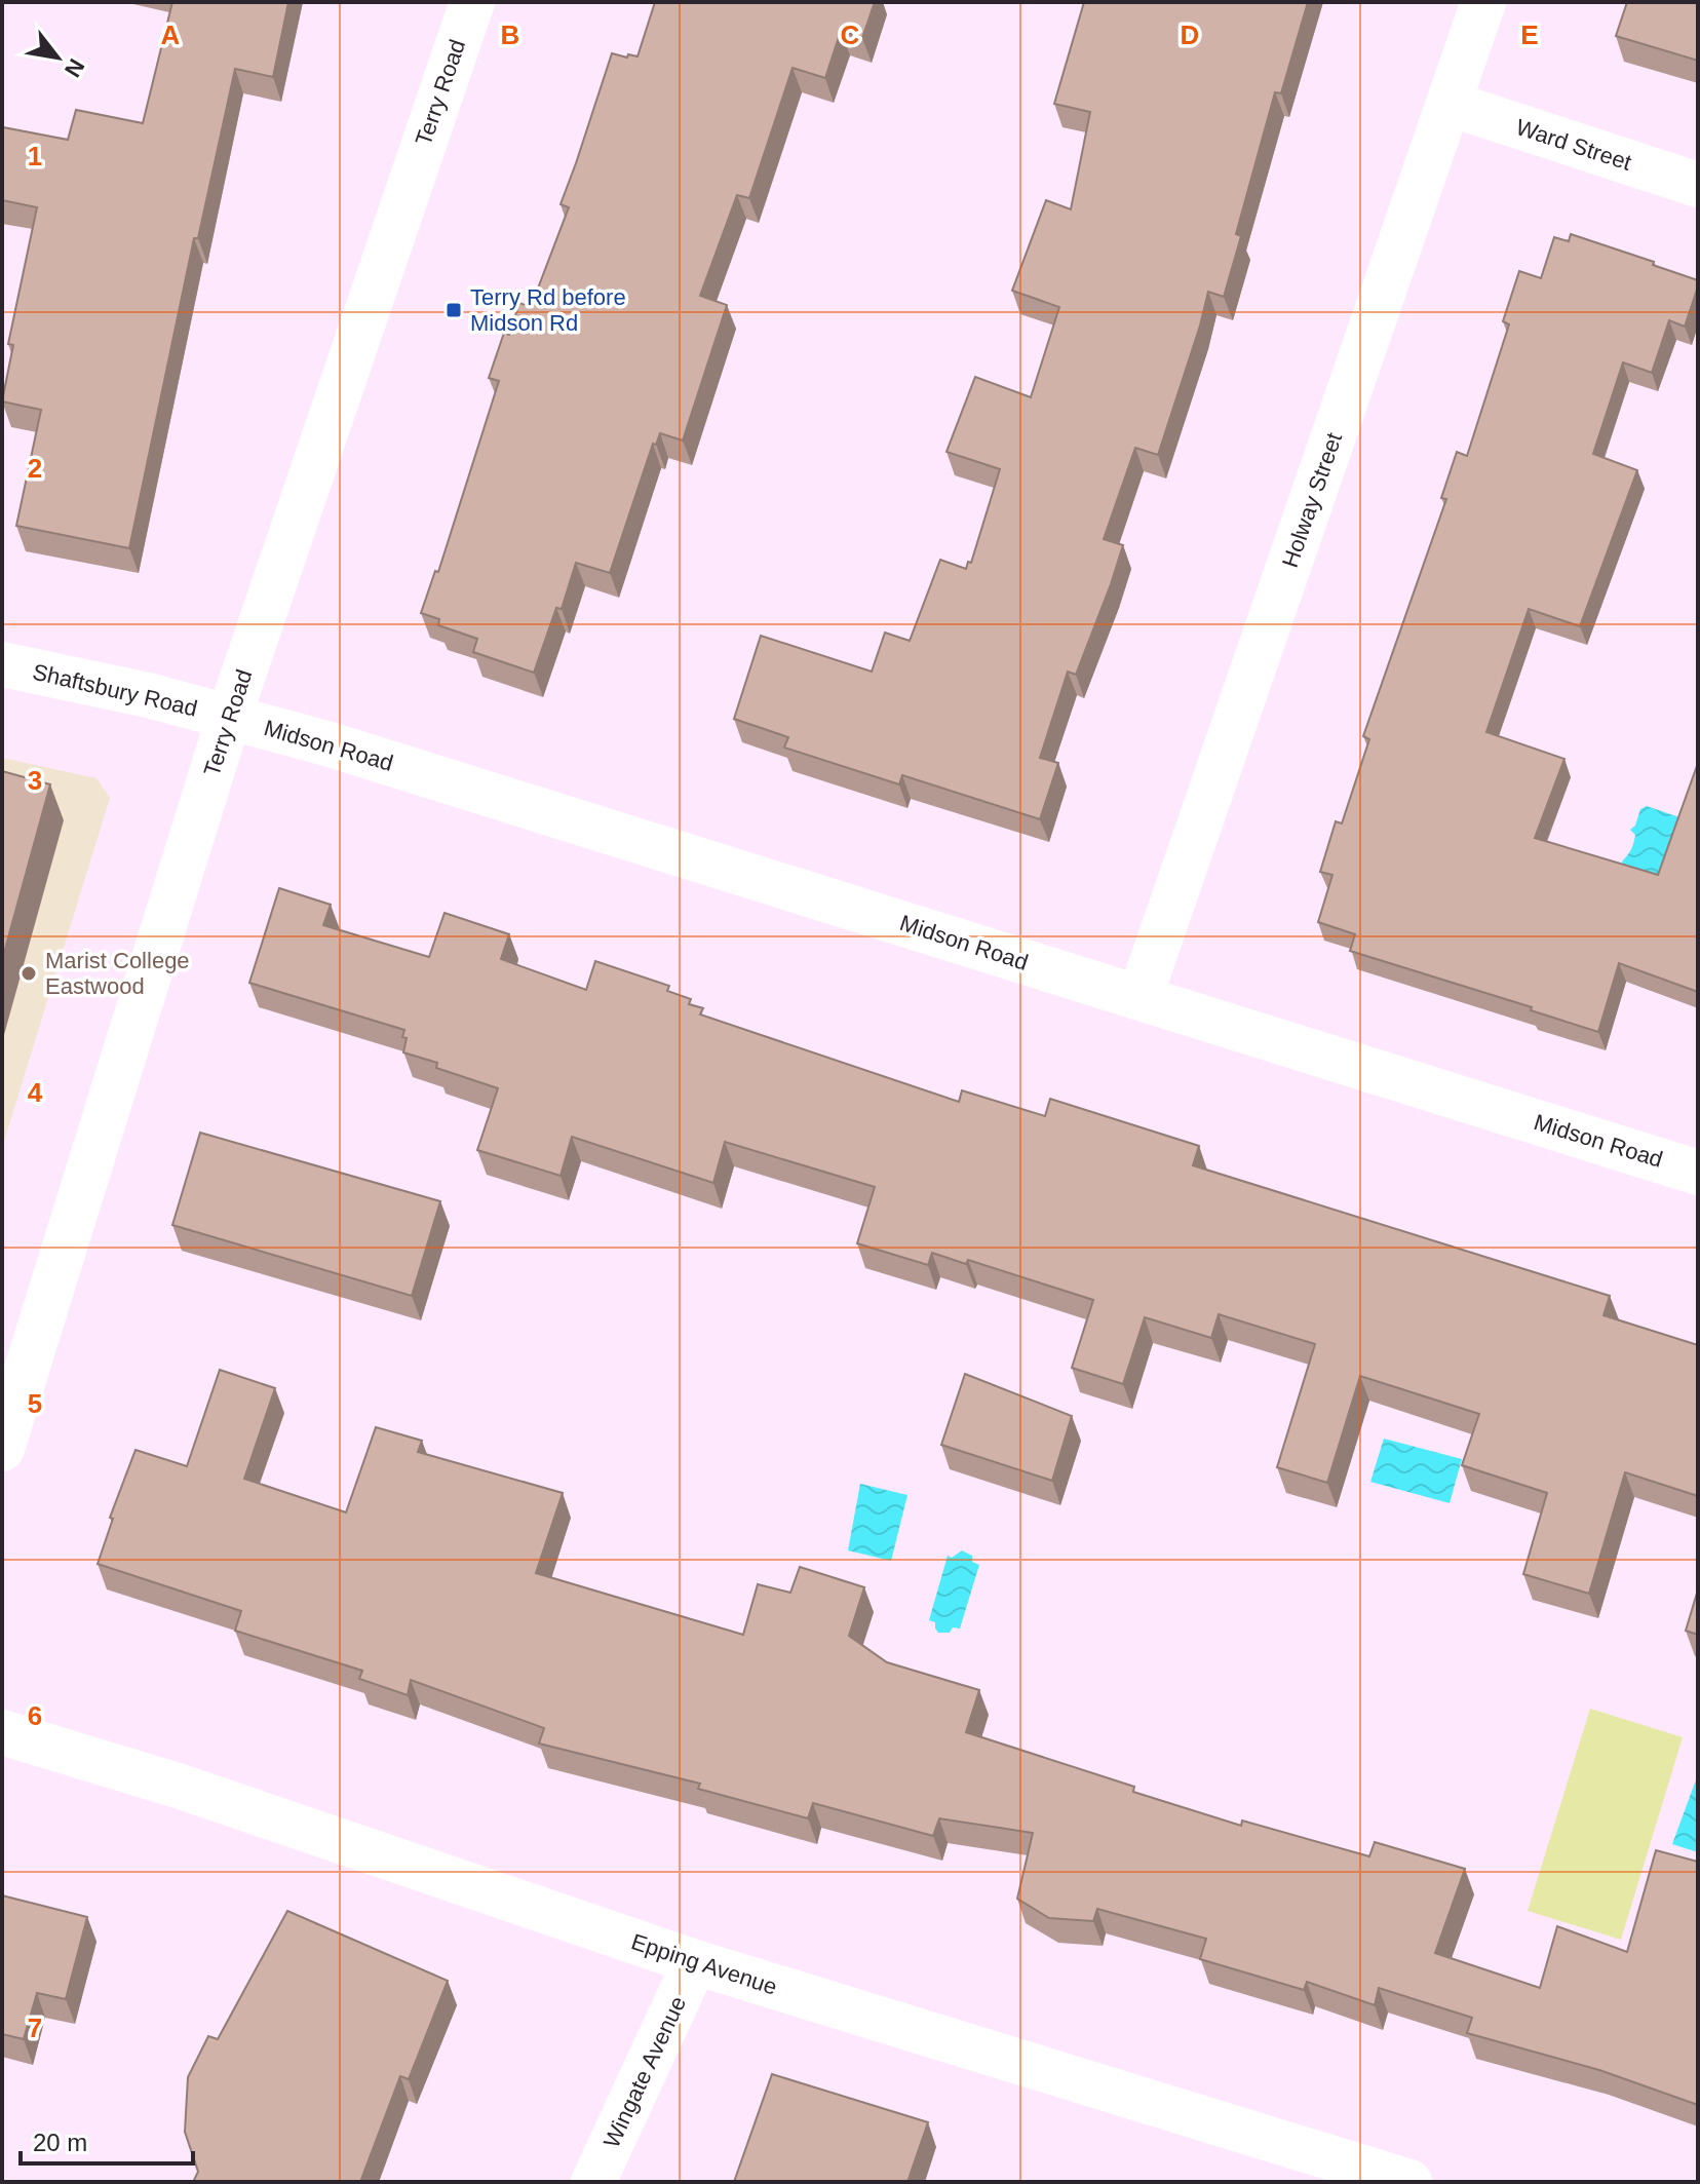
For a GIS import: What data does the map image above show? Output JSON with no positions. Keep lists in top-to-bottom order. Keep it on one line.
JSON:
{"streets":{"street":["Terry Road","Ward Street","Holway Street","Shaftsbury Road","Midson Road","Epping Avenue","Wingate Avenue"]},"crossings":[["Terry Road","Shaftsbury Road"],["Terry Road","Midson Road"],["Ward Street","Holway Street"],["Holway Street","Midson Road"],["Shaftsbury Road","Midson Road"],["Epping Avenue","Wingate Avenue"]],"places":{"transit":["Terry Rd before Midson Rd"],"other":["Marist College Eastwood"]},"scale_bar":"20 m","north":"bottom right","grid":{"columns":["A","B","C","D","E"],"rows":["1","2","3","4","5","6","7"]}}
